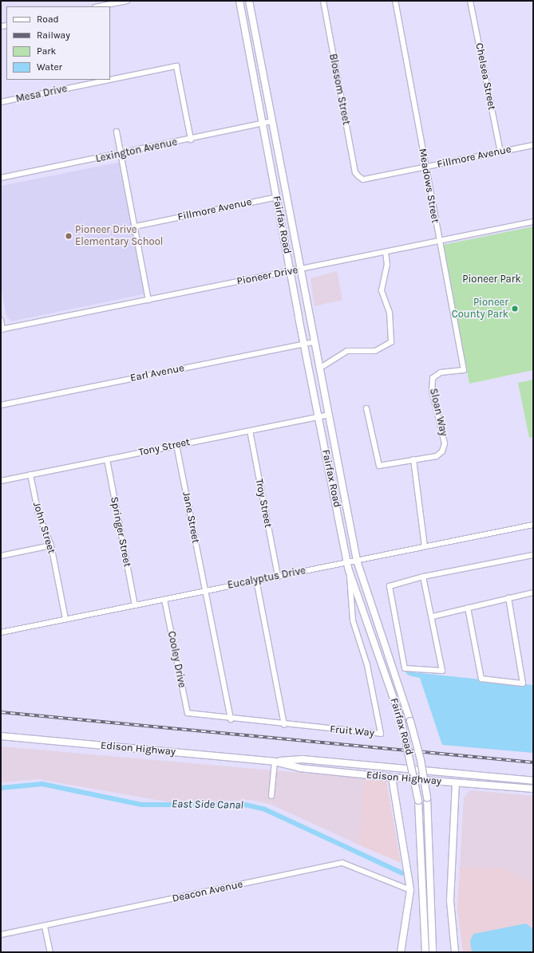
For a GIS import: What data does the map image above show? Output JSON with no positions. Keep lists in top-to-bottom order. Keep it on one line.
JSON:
{"streets":{"main road":["Fairfax Road","Edison Highway"],"street":["Chelsea Street","Blossom Street","Mesa Drive","Lexington Avenue","Fillmore Avenue","Meadows Street","Pioneer Drive","Earl Avenue","Sloan Way","Tony Street","Troy Street","Jane Street","John Street","Springer Street","Eucalyptus Drive","Cooley Drive","Fruit Way","Deacon Avenue"]},"crossings":[["Chelsea Street","Fillmore Avenue"],["Blossom Street","Fillmore Avenue"],["Mesa Drive","Lexington Avenue"],["Lexington Avenue","Fairfax Road"],["Fillmore Avenue","Meadows Street"],["Fillmore Avenue","Fairfax Road"],["Meadows Street","Pioneer Drive"],["Meadows Street","Sloan Way"],["Fairfax Road","Pioneer Drive"],["Fairfax Road","Earl Avenue"],["Fairfax Road","Tony Street"],["Fairfax Road","Eucalyptus Drive"],["Fairfax Road","Fruit Way"],["Tony Street","Troy Street"],["Tony Street","Jane Street"],["Tony Street","John Street"],["Tony Street","Springer Street"],["Troy Street","Eucalyptus Drive"],["Jane Street","Eucalyptus Drive"],["Jane Street","Fruit Way"],["John Street","Eucalyptus Drive"],["Springer Street","Eucalyptus Drive"],["Eucalyptus Drive","Cooley Drive"],["Cooley Drive","Fruit Way"]],"water":["East Side Canal"],"parks":["Pioneer Park"],"places":["Pioneer Drive Elementary School","Pioneer County Park"],"legend":["Road","Railway","Park","Water"]}
